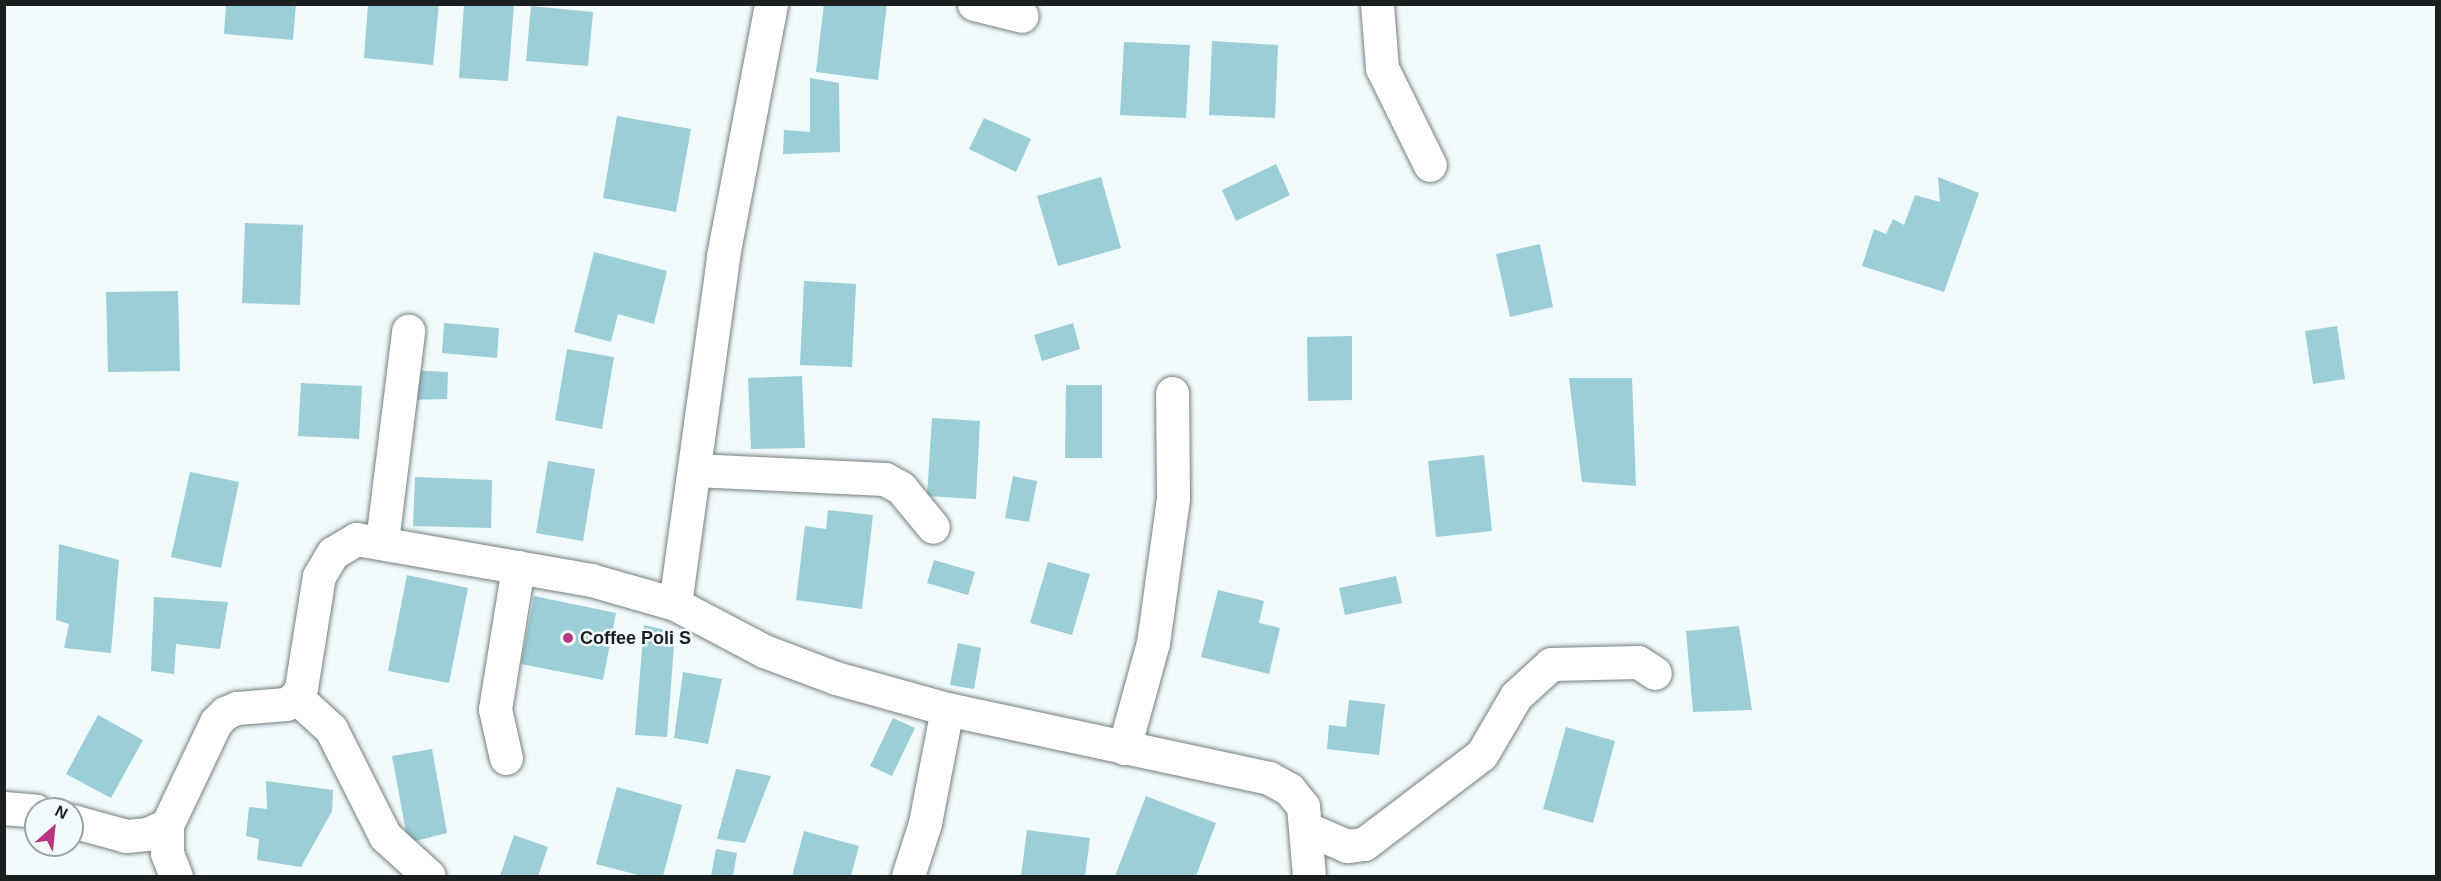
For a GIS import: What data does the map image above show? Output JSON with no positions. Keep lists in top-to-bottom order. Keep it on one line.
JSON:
{"places":["Coffee Poli S"],"north":"top right"}
